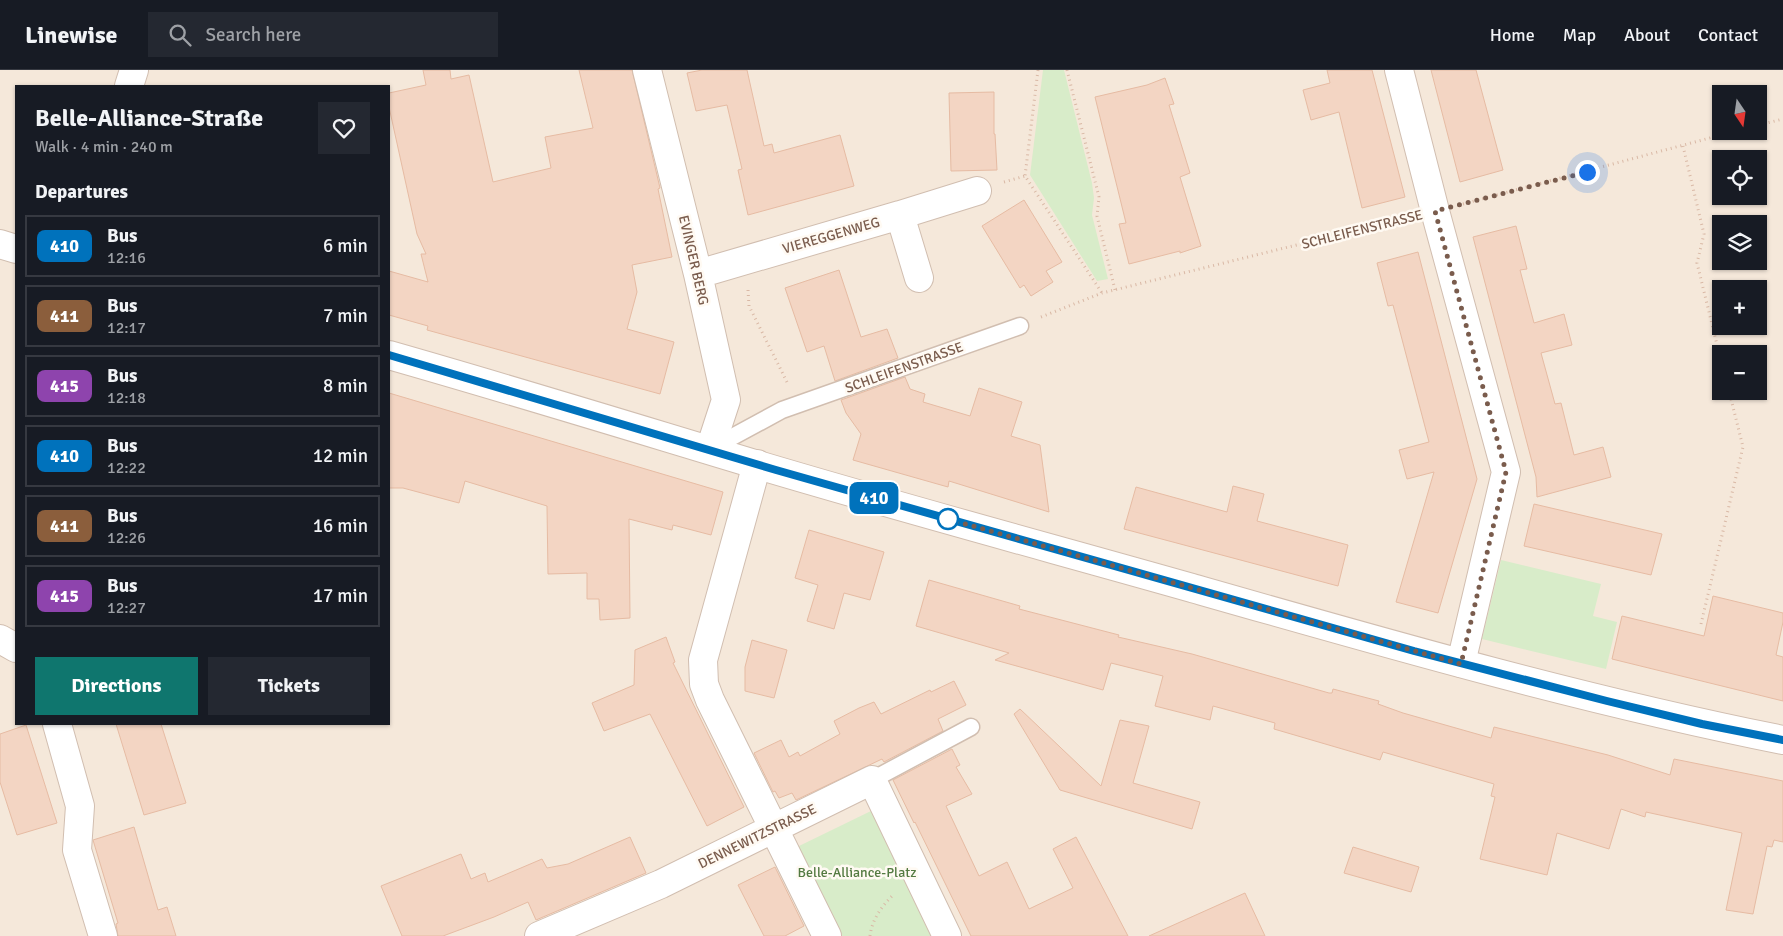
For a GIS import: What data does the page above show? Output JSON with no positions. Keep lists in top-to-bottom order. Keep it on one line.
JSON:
{"streets":{"street":["VIEREGGENWEG","EVINGER BERG","DENNEWITZSTRASSE"],"lane":["SCHLEIFENSTRASSE"]},"crossings":[["SCHLEIFENSTRASSE","EVINGER BERG"],["VIEREGGENWEG","EVINGER BERG"]],"parks":["Belle-Alliance-Platz"],"lines":["bus line 410"],"north":"bottom","page":{"header":"Linewise","search":"Search here","nav":["Home","Map","About","Contact"],"on_map":"410","map_buttons":["+","−"],"heading":[["Belle-Alliance-Straße","Walk · 4 min · 240 m"],"Departures"],"list":[{"mark":"410","name":"Bus","note":"12:16","value":"6 min"},{"mark":"411","name":"Bus","note":"12:17","value":"7 min"},{"mark":"415","name":"Bus","note":"12:18","value":"8 min"},{"mark":"410","name":"Bus","note":"12:22","value":"12 min"},{"mark":"411","name":"Bus","note":"12:26","value":"16 min"},{"mark":"415","name":"Bus","note":"12:27","value":"17 min"}],"buttons":["Directions","Tickets"]}}
